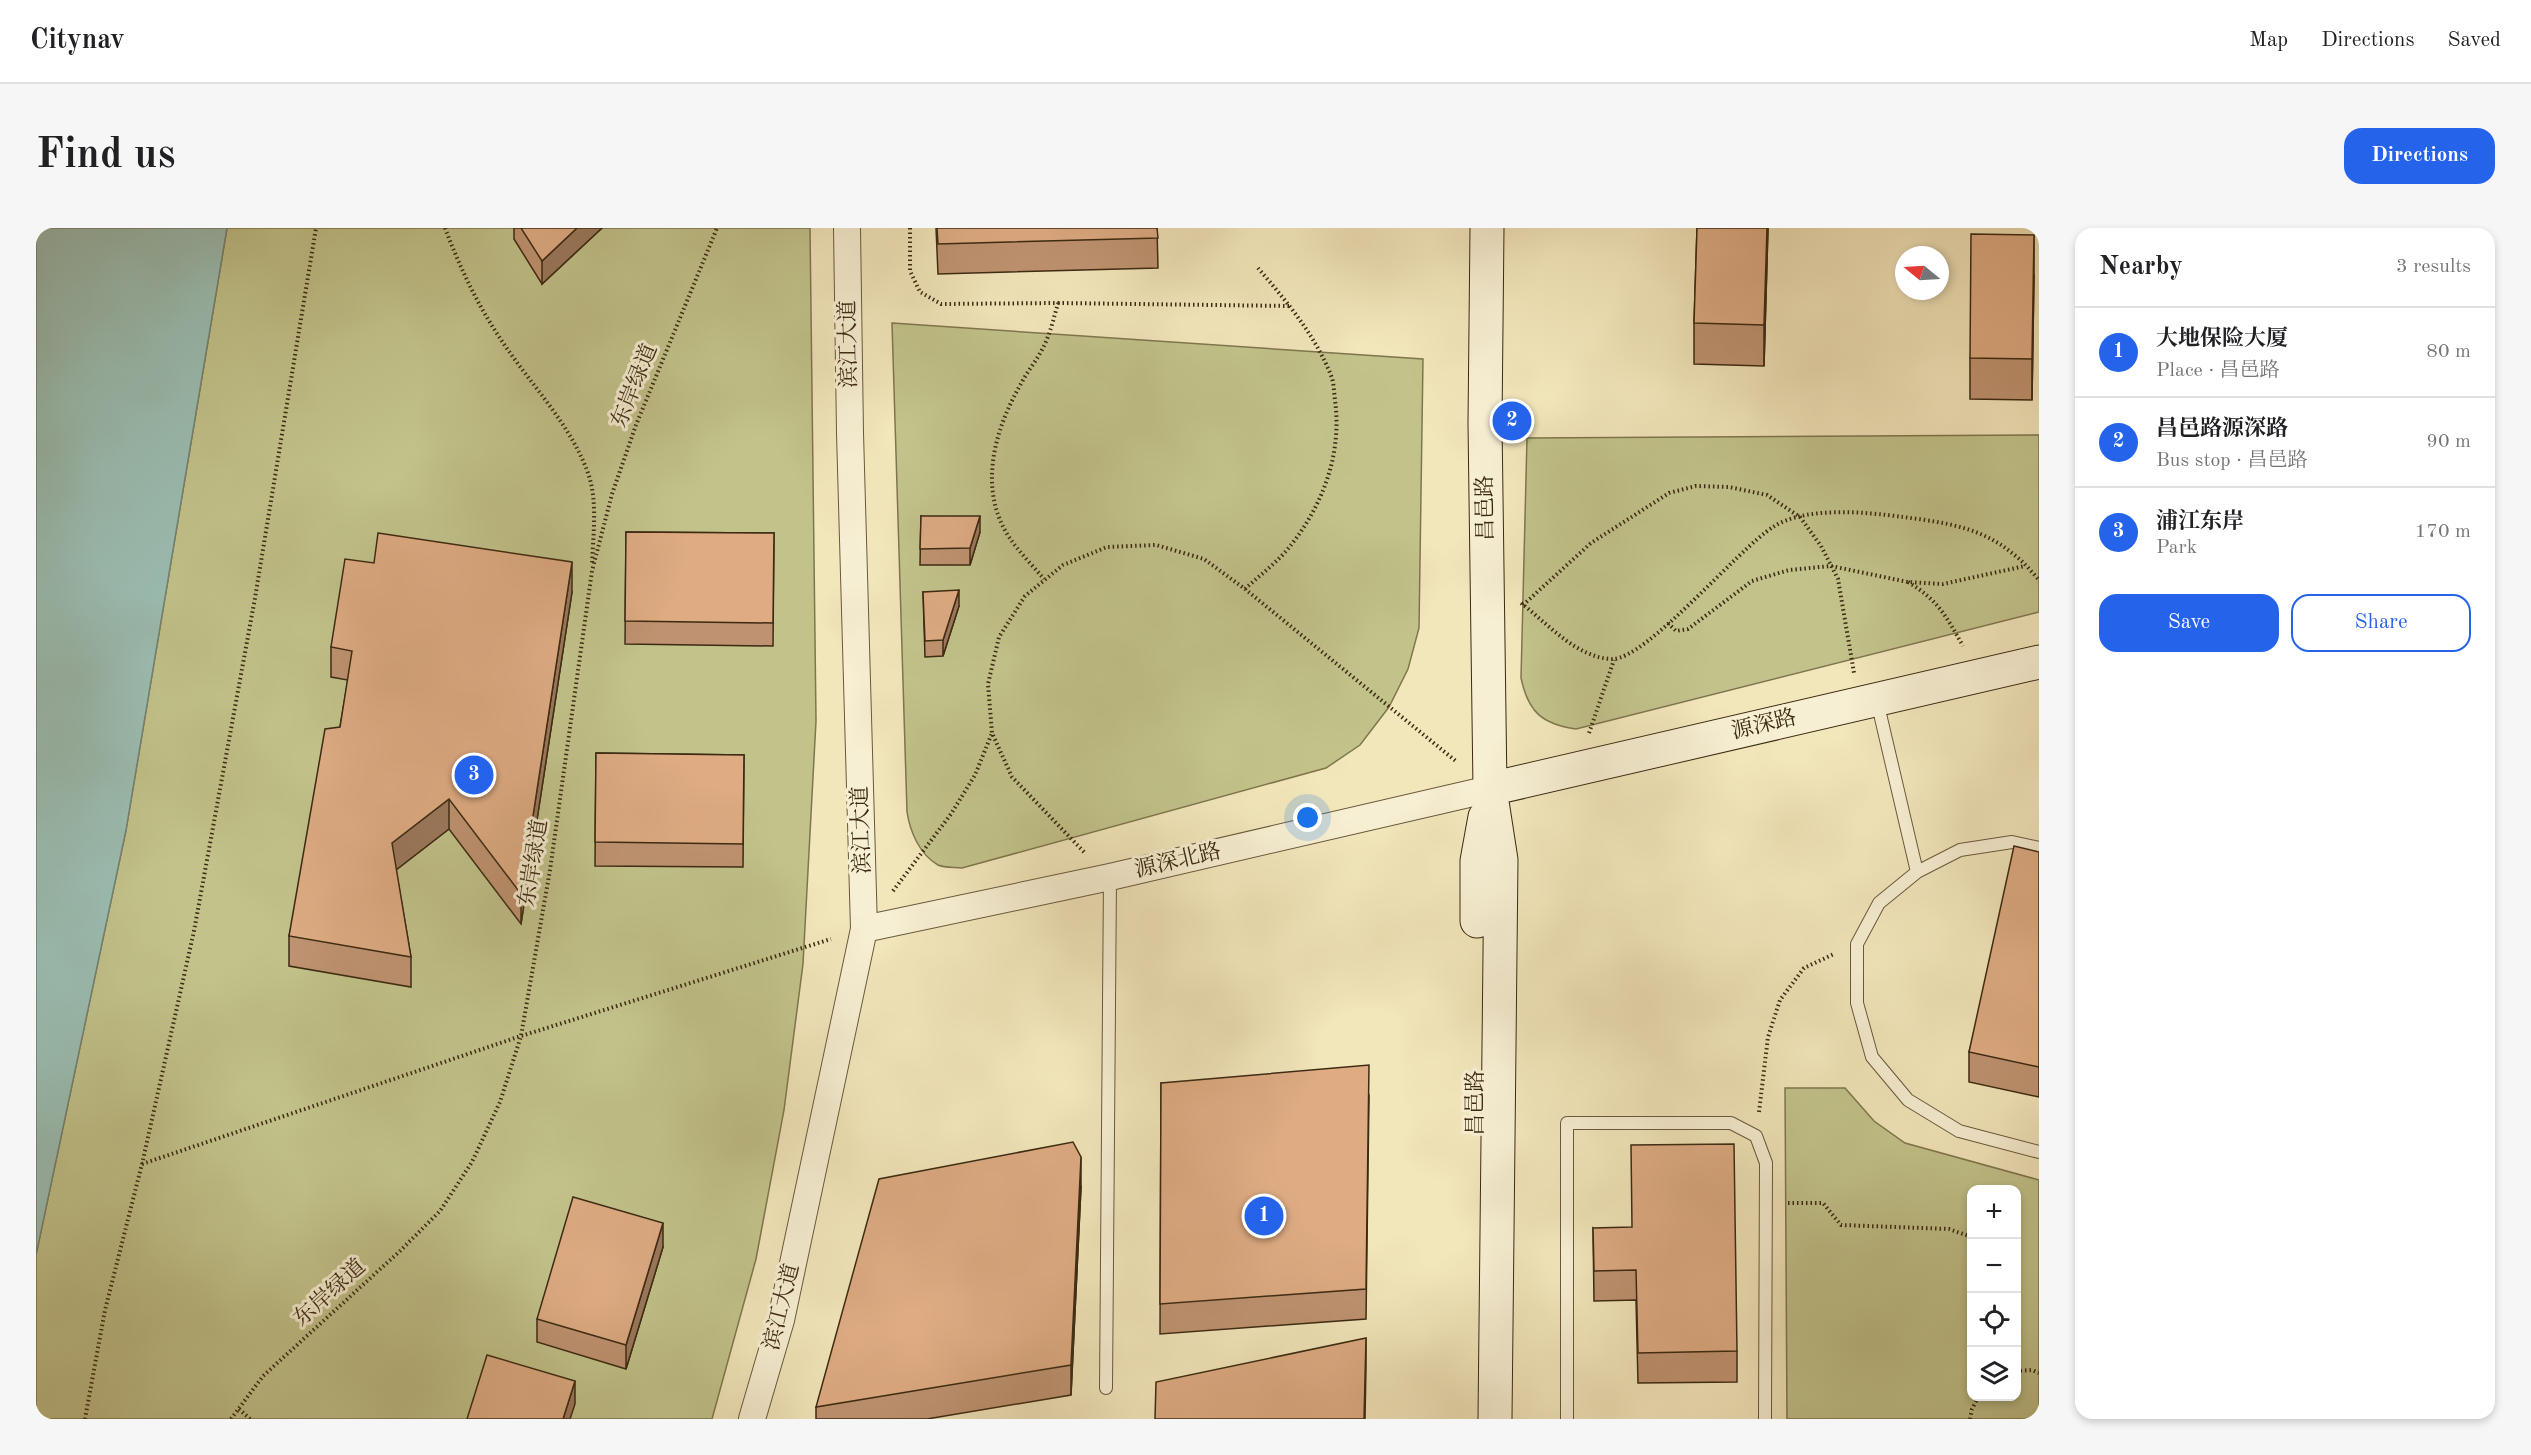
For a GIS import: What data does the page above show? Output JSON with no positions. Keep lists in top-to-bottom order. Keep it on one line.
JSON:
{"streets":{"main road":["昌邑路","源深路"],"street":["滨江大道","源深北路"],"path":["东岸绿道"]},"crossings":[["滨江大道","源深北路"],["昌邑路","源深路"],["昌邑路","源深北路"],["源深路","源深北路"]],"north":"left","page":{"header":"Citynav","nav":["Map","Directions","Saved"],"buttons":["Directions",["Save","Share"]],"title":"Find us","heading":["Nearby","3 results"],"list":[{"mark":"1","name":"大地保险大厦","note":"Place · 昌邑路","value":"80 m"},{"mark":"2","name":"昌邑路源深路","note":"Bus stop · 昌邑路","value":"90 m"},{"mark":"3","name":"浦江东岸","note":"Park","value":"170 m"}],"pins":["2","3","1"],"map_buttons":["+","−"]}}
